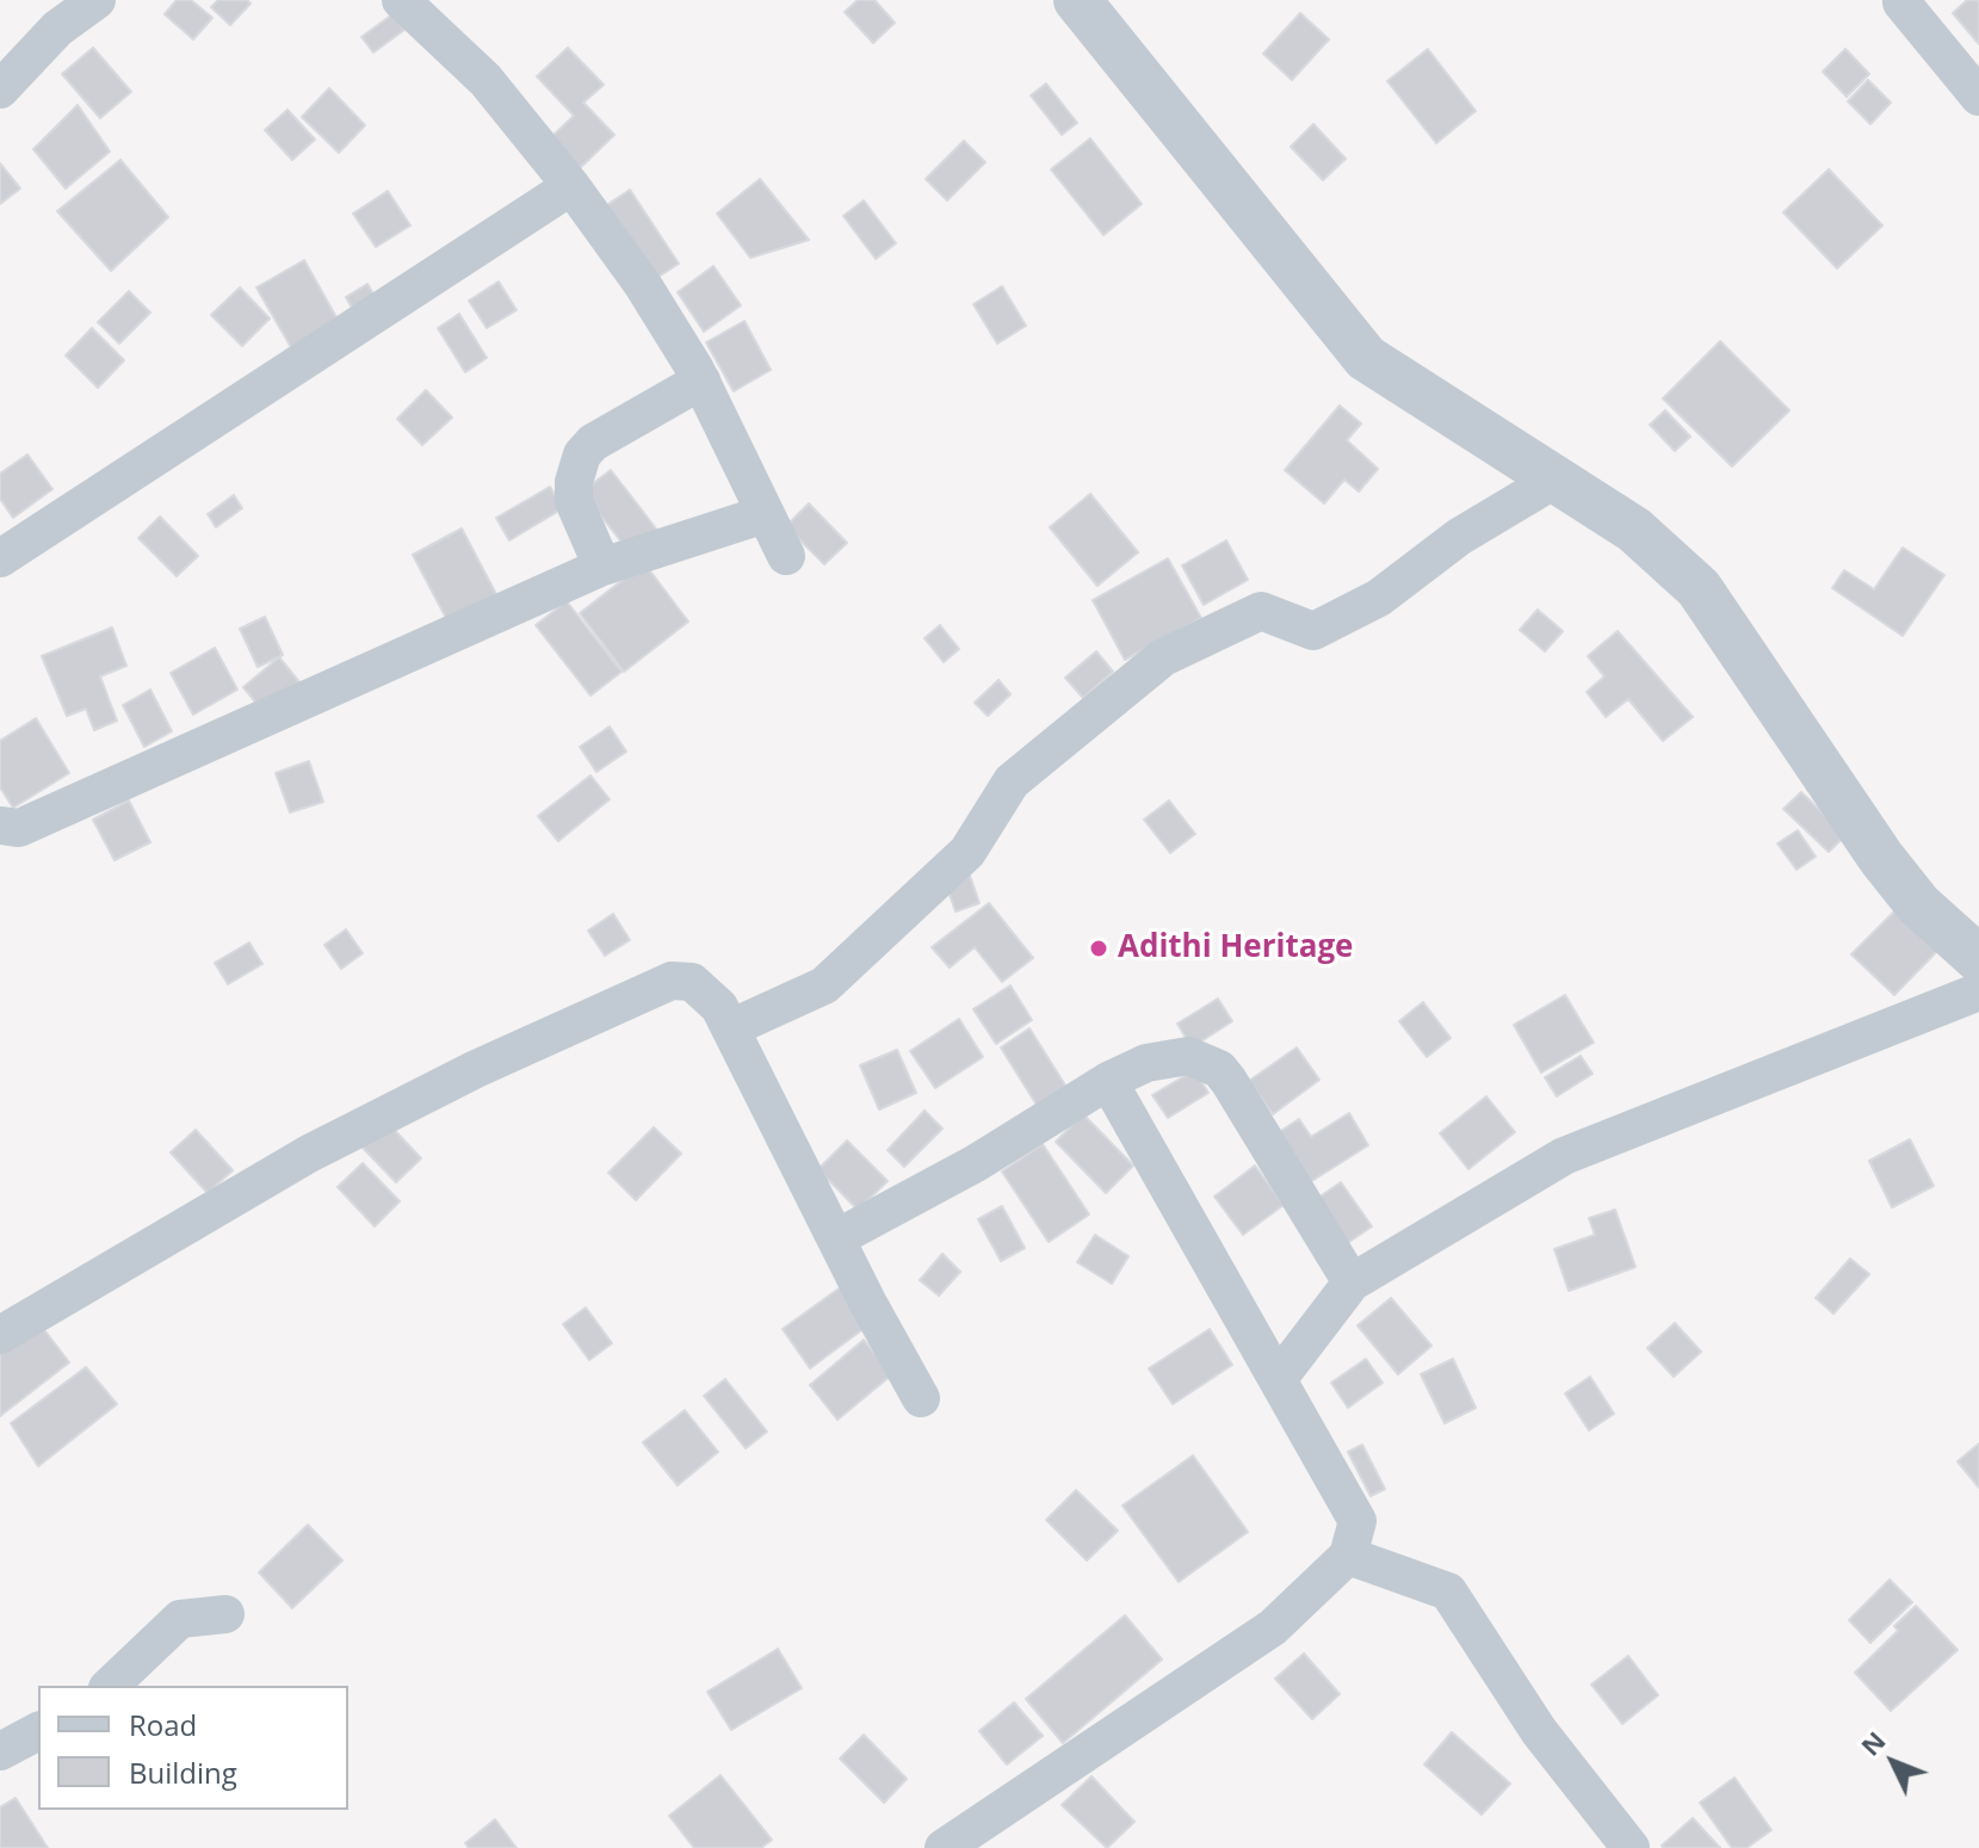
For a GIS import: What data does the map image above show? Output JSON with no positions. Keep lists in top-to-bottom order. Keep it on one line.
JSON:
{"places":["Adithi Heritage"],"legend":["Road","Building"],"north":"top left"}
